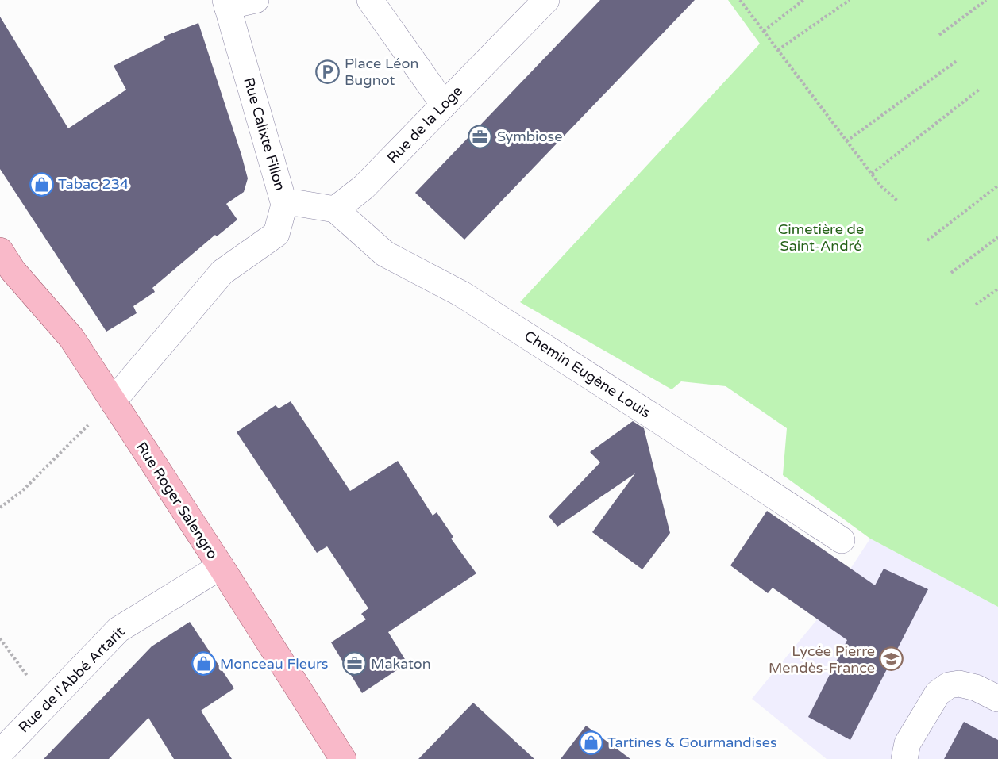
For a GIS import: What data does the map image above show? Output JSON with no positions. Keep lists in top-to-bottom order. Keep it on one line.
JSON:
{"streets":{"main road":["Rue Roger Salengro"],"street":["Rue de la Loge","Rue Calixte Fillon","Chemin Eugène Louis","Rue de l'Abbé Artarit"]},"crossings":[["Rue de la Loge","Chemin Eugène Louis"],["Rue Calixte Fillon","Rue Roger Salengro"],["Rue Roger Salengro","Rue de l'Abbé Artarit"]],"parks":["Cimetière de Saint-André"],"places":{"parking":["Place Léon Bugnot"],"office":["Symbiose","Makaton"],"shop":["Tabac 234","Monceau Fleurs","Tartines & Gourmandises"],"school or university":["Lycée Pierre Mendès-France"]}}
